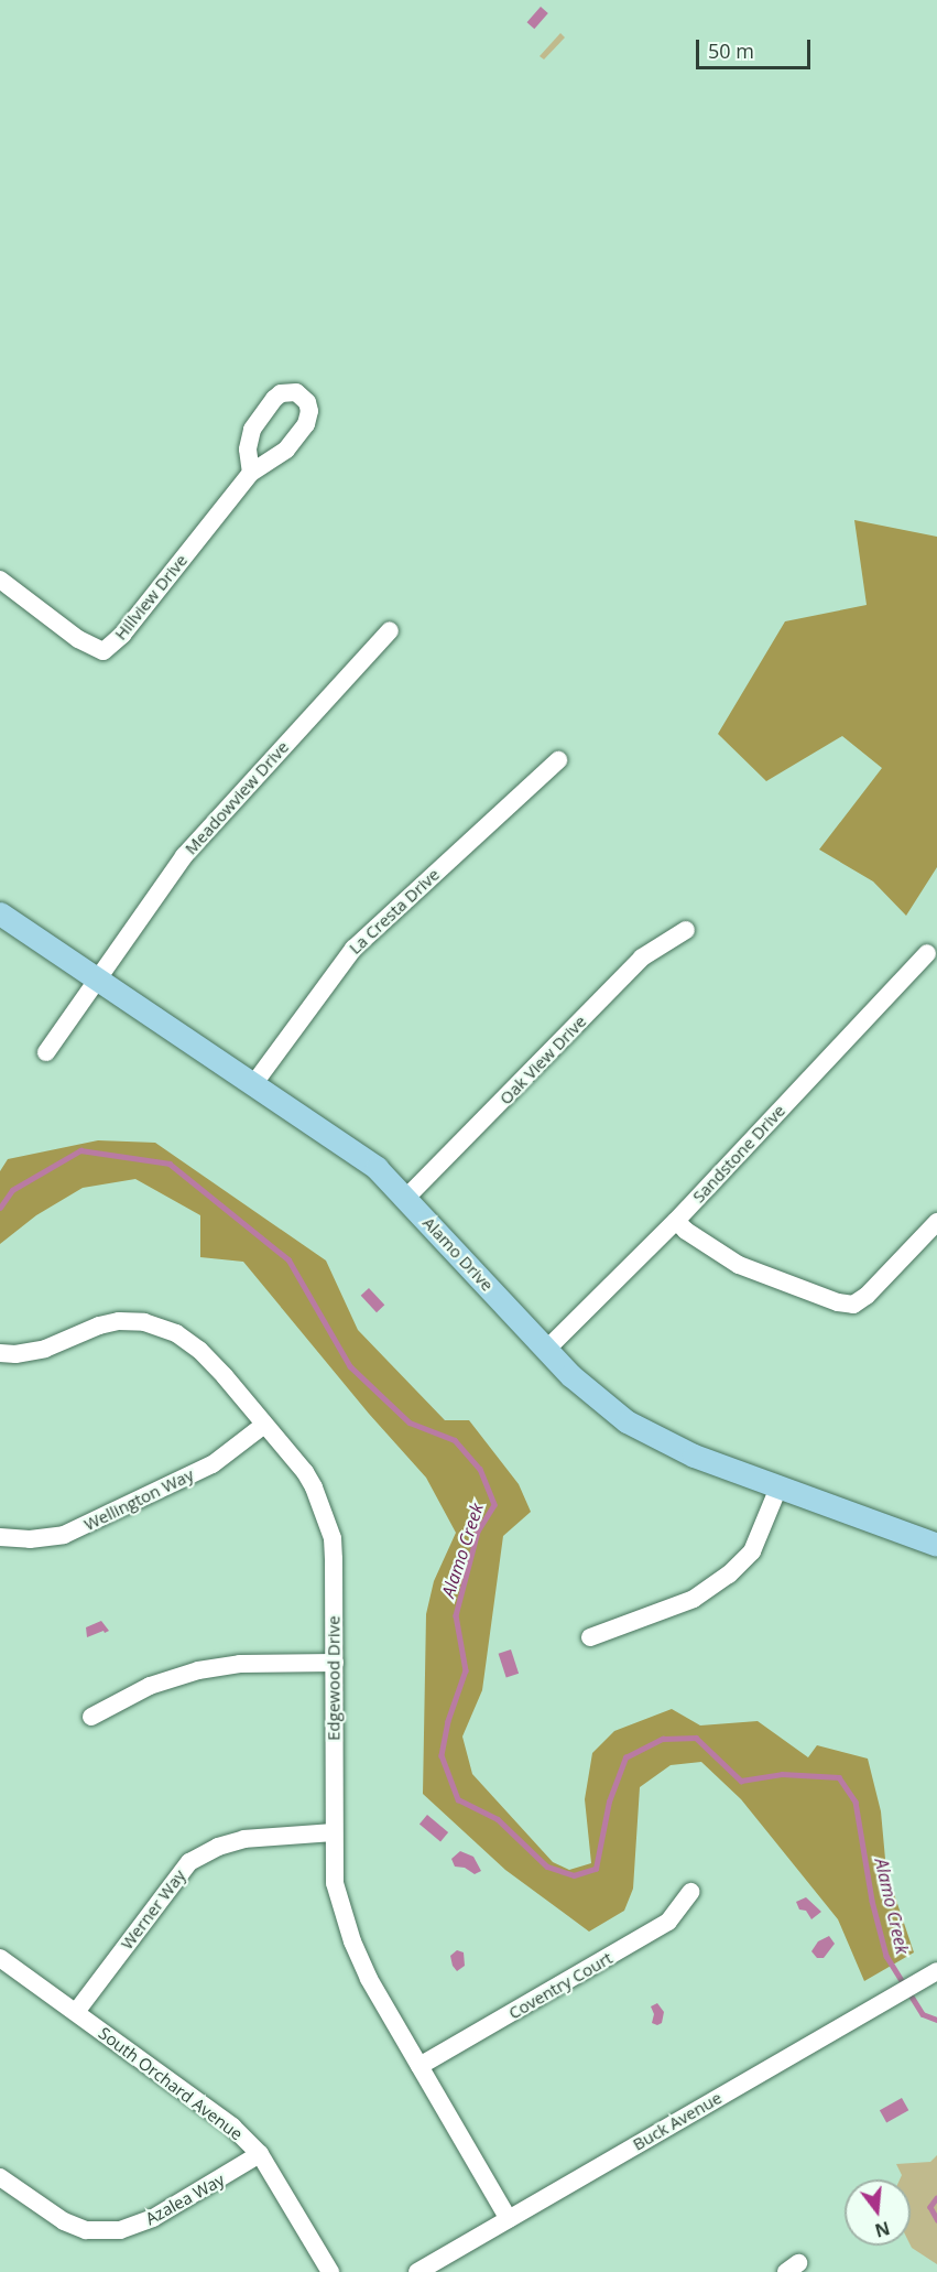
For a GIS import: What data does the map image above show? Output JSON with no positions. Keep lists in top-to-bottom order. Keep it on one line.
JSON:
{"streets":{"main road":["Alamo Drive"],"street":["Hillview Drive","Meadowview Drive","La Cresta Drive","Oak View Drive","Sandstone Drive","Wellington Way","Edgewood Drive","Werner Way","Coventry Court","South Orchard Avenue","Buck Avenue","Azalea Way"]},"crossings":[["Meadowview Drive","Alamo Drive"],["La Cresta Drive","Alamo Drive"],["Oak View Drive","Alamo Drive"],["Sandstone Drive","Alamo Drive"],["Wellington Way","Edgewood Drive"],["Edgewood Drive","Werner Way"],["Edgewood Drive","Coventry Court"],["Edgewood Drive","Buck Avenue"],["Werner Way","South Orchard Avenue"],["South Orchard Avenue","Azalea Way"]],"water":["Alamo Creek"],"scale_bar":"50 m","north":"bottom"}
